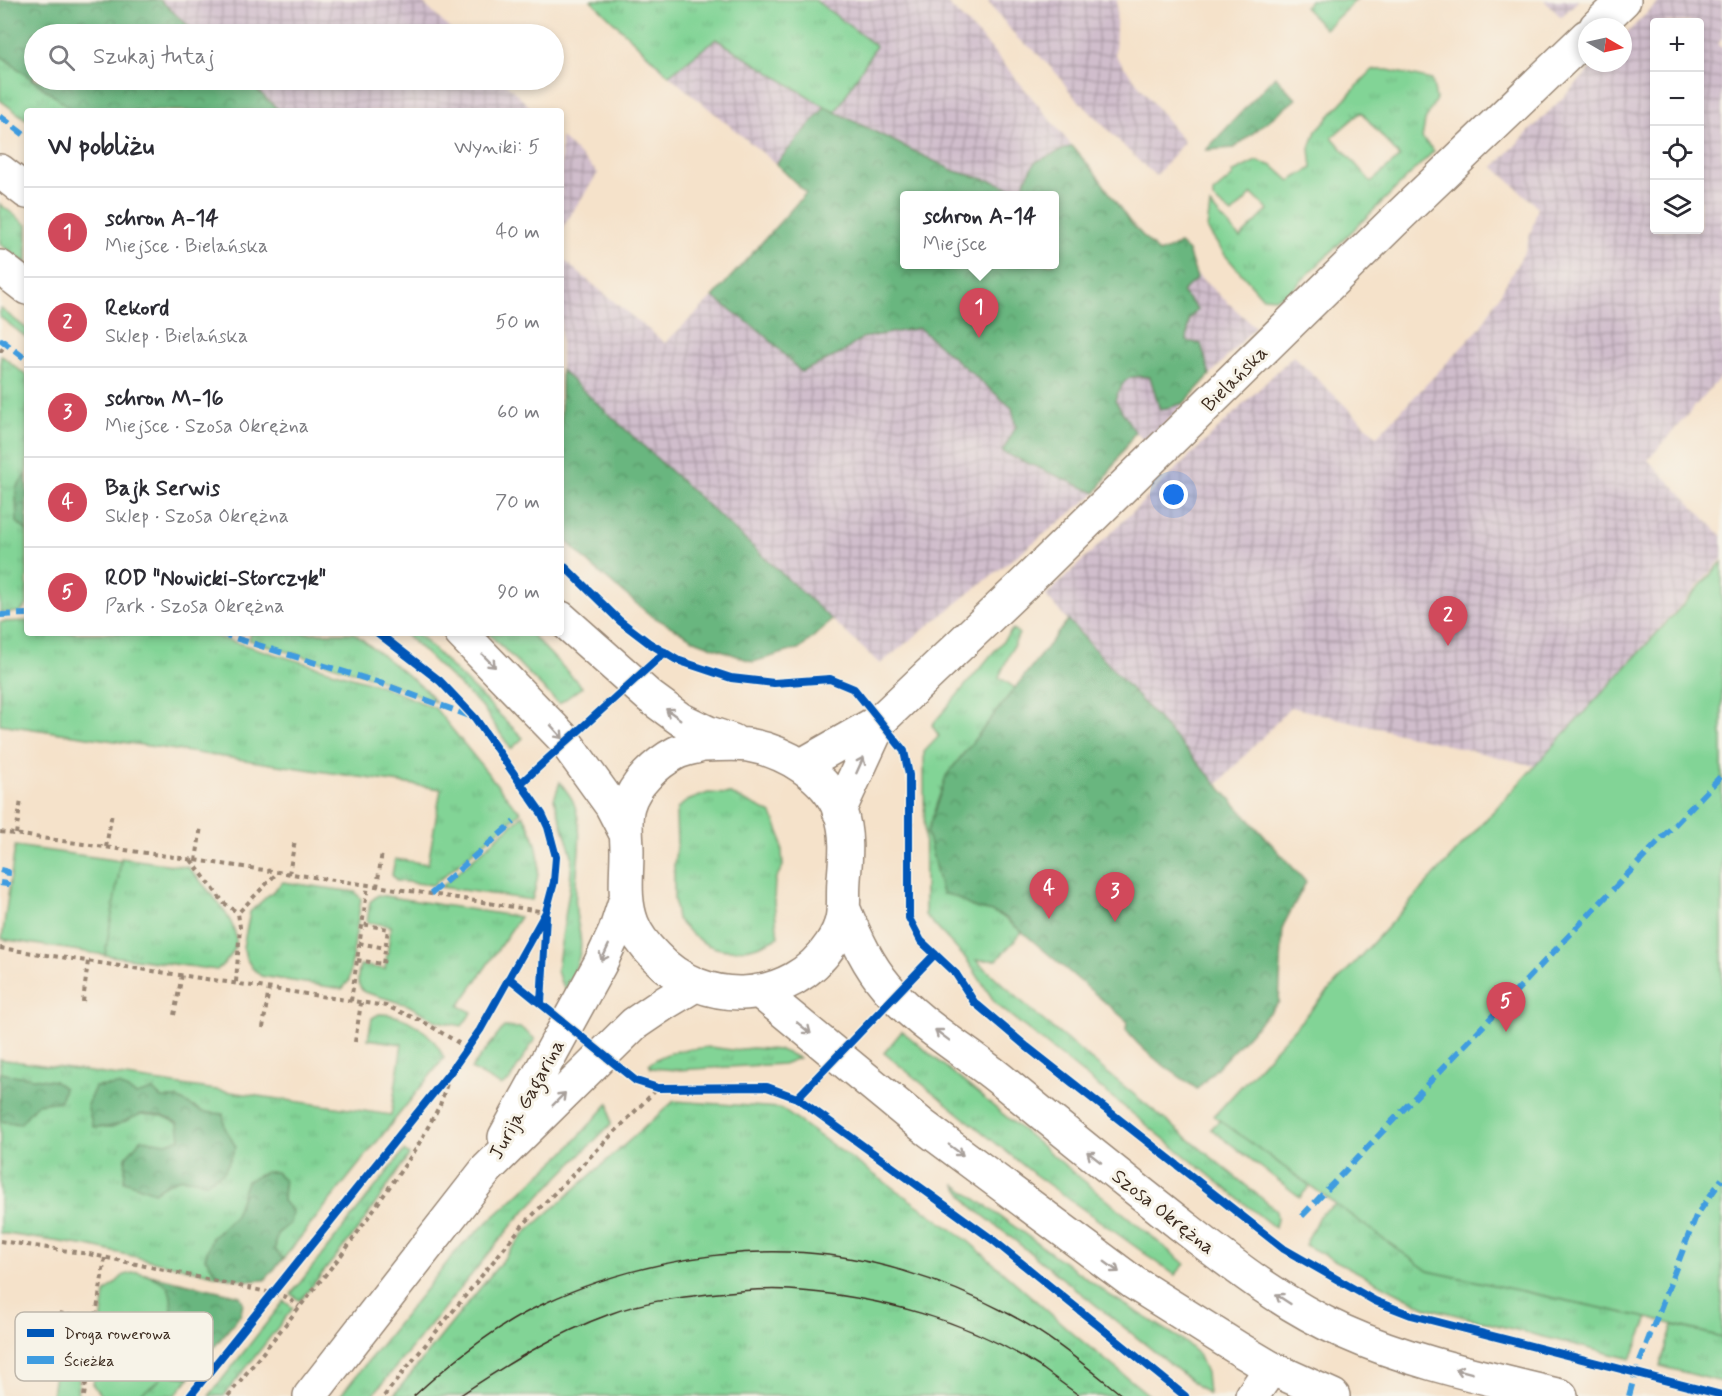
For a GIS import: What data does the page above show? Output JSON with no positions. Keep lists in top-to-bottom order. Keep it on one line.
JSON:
{"streets":{"street":["Bielańska","Jurija Gagarina","Szosa Okrężna"]},"legend":["Droga rowerowa","Ścieżka"],"north":"right","page":{"map_buttons":["+","−"],"search":"Szukaj tutaj","heading":["W pobliżu","Wyniki: 5"],"list":[{"mark":"1","name":"schron A-14","note":"Miejsce · Bielańska","value":"40 m"},{"mark":"2","name":"Rekord","note":"Sklep · Bielańska","value":"50 m"},{"mark":"3","name":"schron M-16","note":"Miejsce · Szosa Okrężna","value":"60 m"},{"mark":"4","name":"Bajk Serwis","note":"Sklep · Szosa Okrężna","value":"70 m"},{"mark":"5","name":"ROD \"Nowicki-Storczyk\"","note":"Park · Szosa Okrężna","value":"90 m"}],"popup":["schron A-14","Miejsce"],"pins":["1","2","4","3","5"]}}
